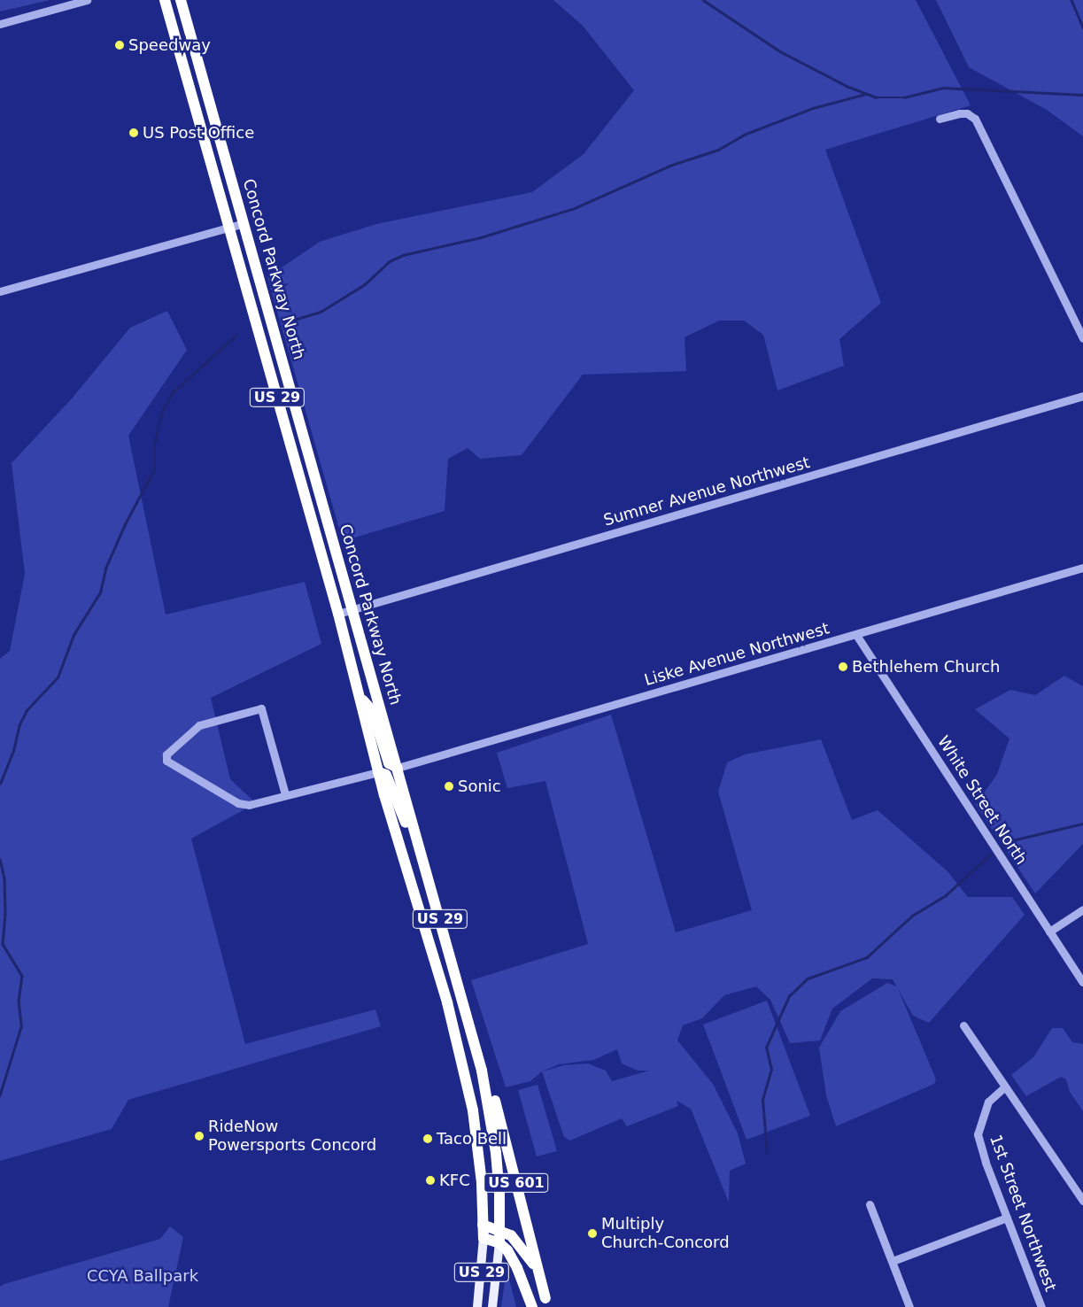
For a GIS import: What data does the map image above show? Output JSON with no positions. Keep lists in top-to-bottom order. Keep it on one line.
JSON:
{"streets":{"highway":["Concord Parkway North","US 29","US 601"],"street":["Sumner Avenue Northwest","Liske Avenue Northwest","White Street North","1st Street Northwest"]},"crossings":[["Concord Parkway North","US 29"],["Concord Parkway North","Sumner Avenue Northwest"],["Concord Parkway North","Liske Avenue Northwest"],["Concord Parkway North","US 601"],["Liske Avenue Northwest","White Street North"]],"parks":["CCYA Ballpark"],"places":["Speedway","US Post Office","Bethlehem Church","Sonic","RideNow Powersports Concord","Taco Bell","KFC","Multiply Church-Concord"]}
